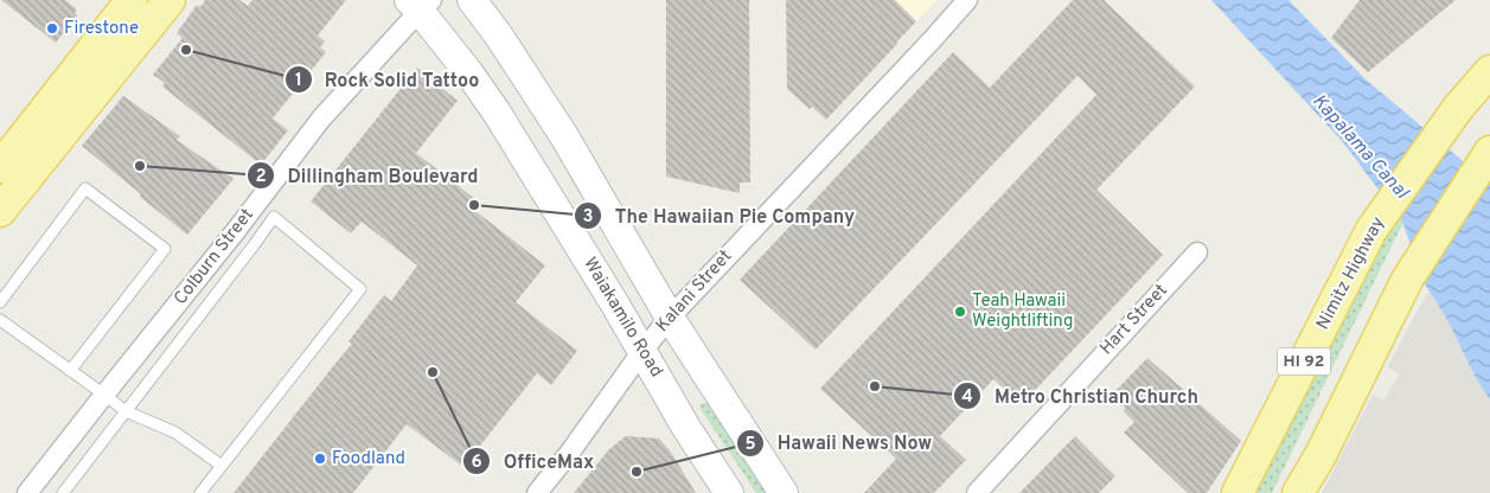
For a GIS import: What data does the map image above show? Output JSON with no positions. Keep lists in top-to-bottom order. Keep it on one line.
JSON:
{"streets":{"main road":["Nimitz Highway","Waiakamilo Road","HI 92"],"street":["Colburn Street","Kalani Street","Hart Street"]},"crossings":[["Colburn Street","Waiakamilo Road"],["Kalani Street","Waiakamilo Road"]],"water":["Kapalama Canal"],"places":["Firestone","Rock Solid Tattoo","Dillingham Boulevard","The Hawaiian Pie Company","Teah Hawaii Weightlifting","OfficeMax","Metro Christian Church","Foodland","Hawaii News Now"]}
